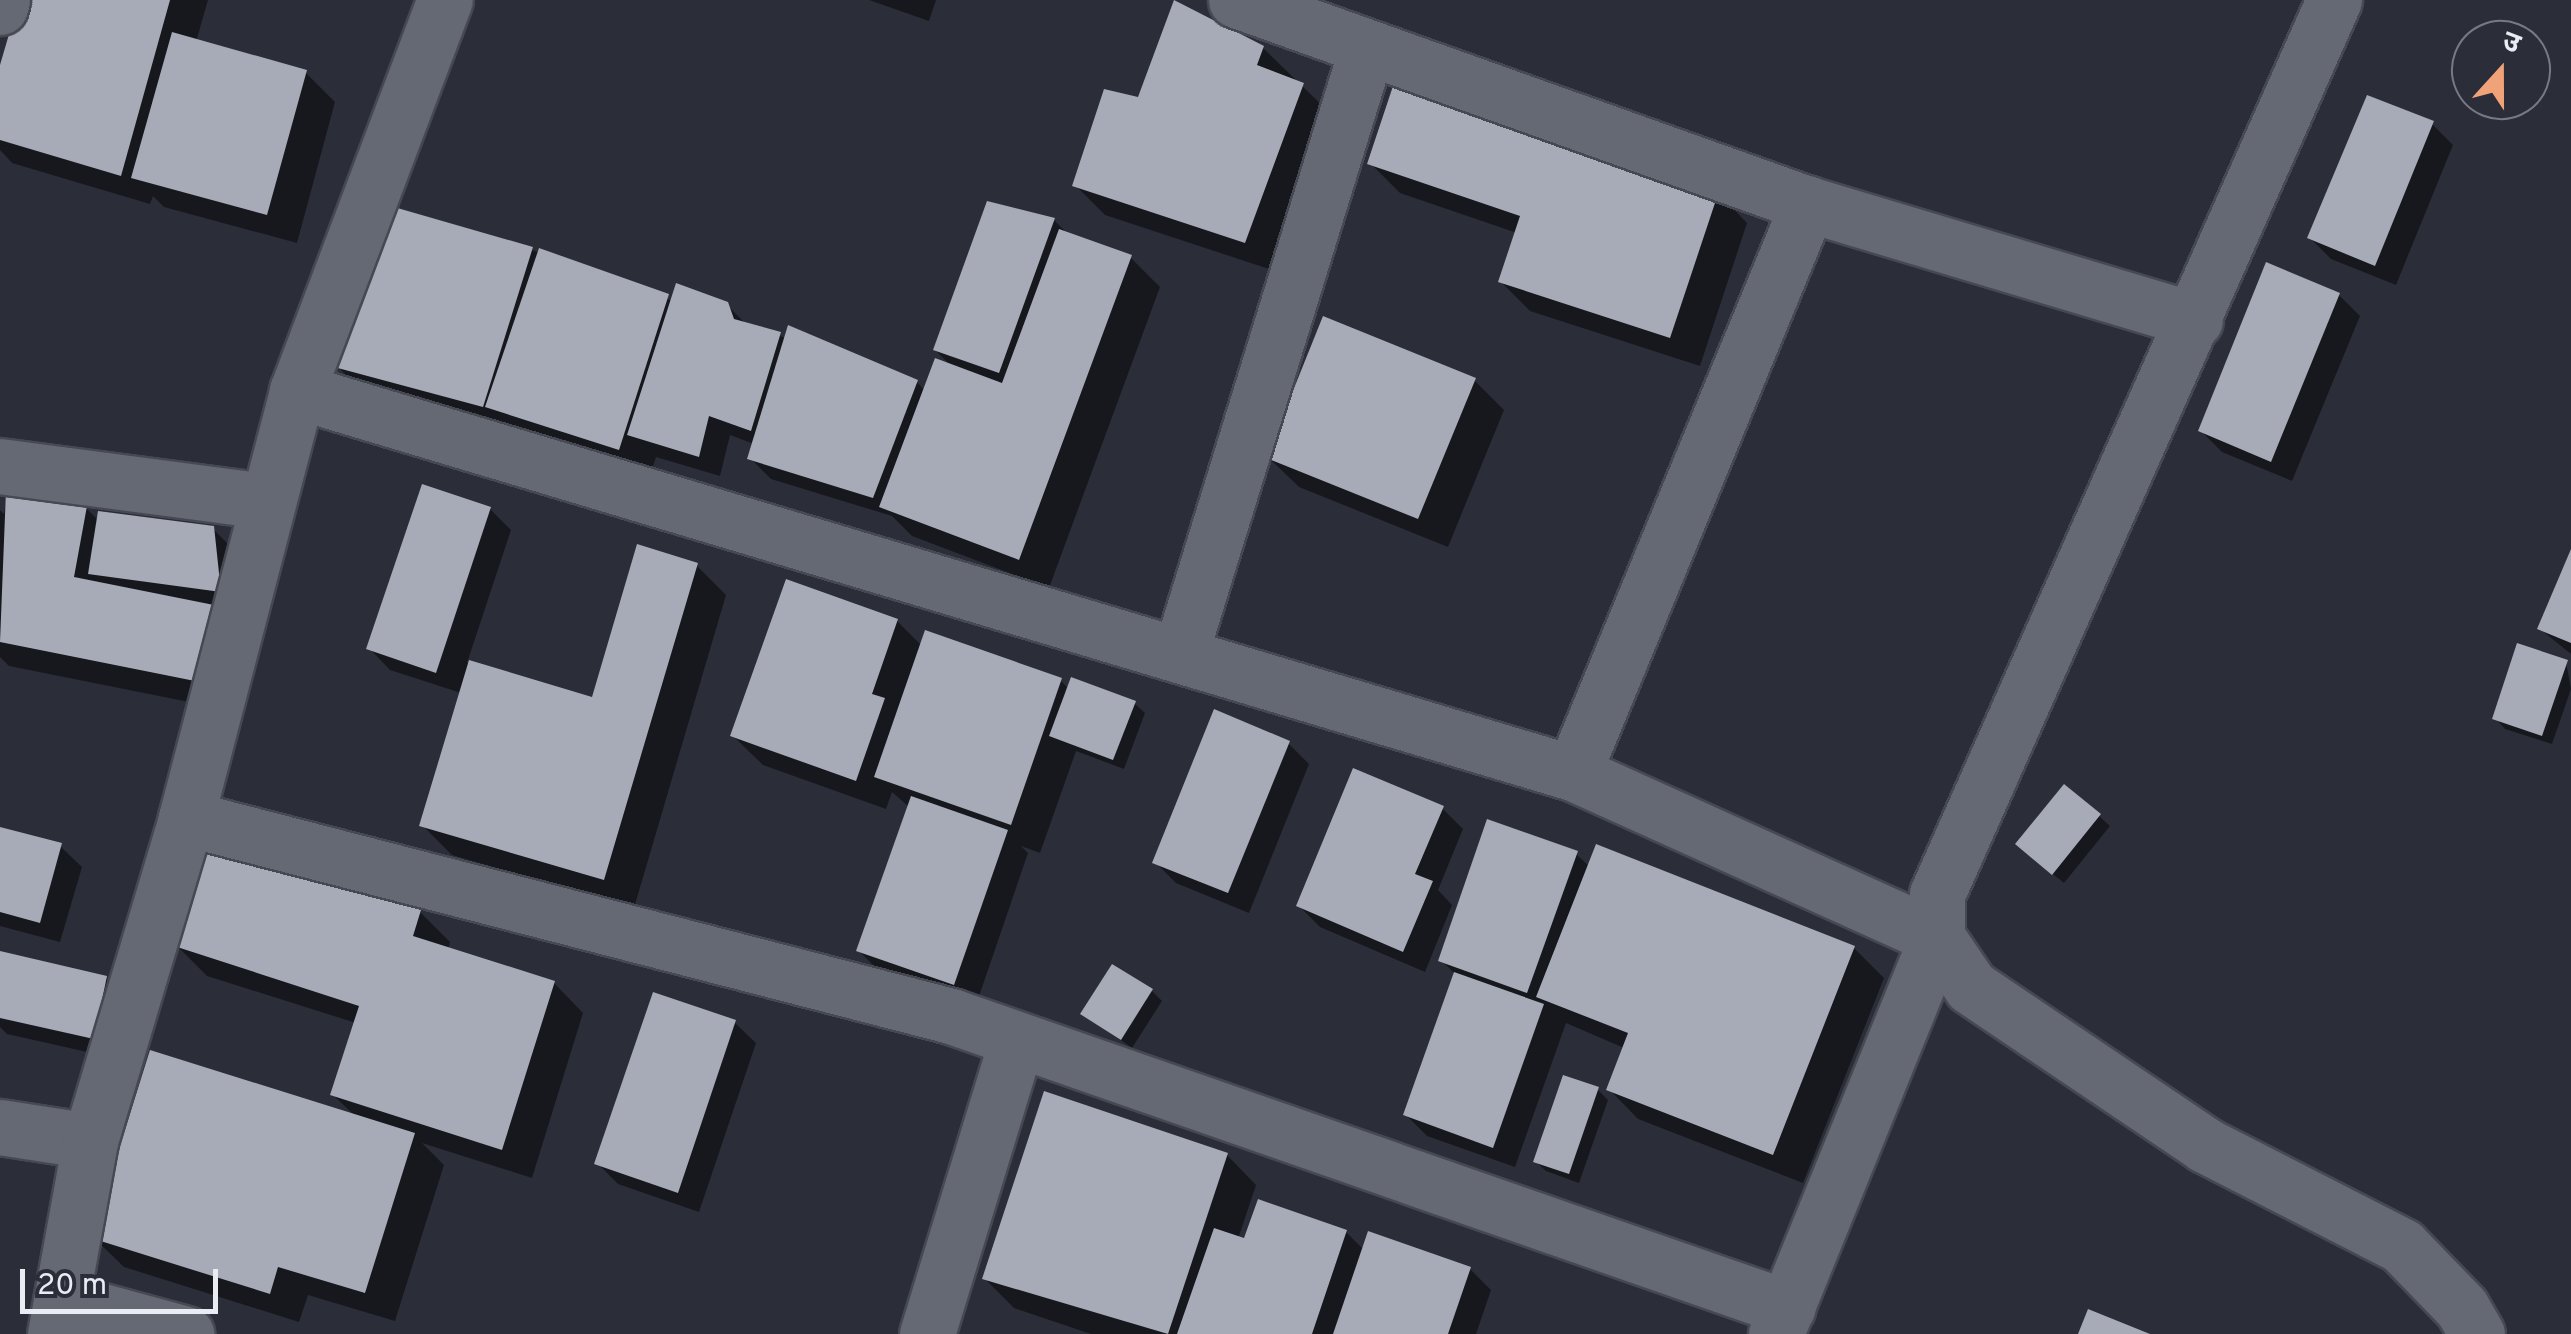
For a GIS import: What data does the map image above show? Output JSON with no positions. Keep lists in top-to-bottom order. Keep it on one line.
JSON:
{"scale_bar":"20 m","north":"top"}
